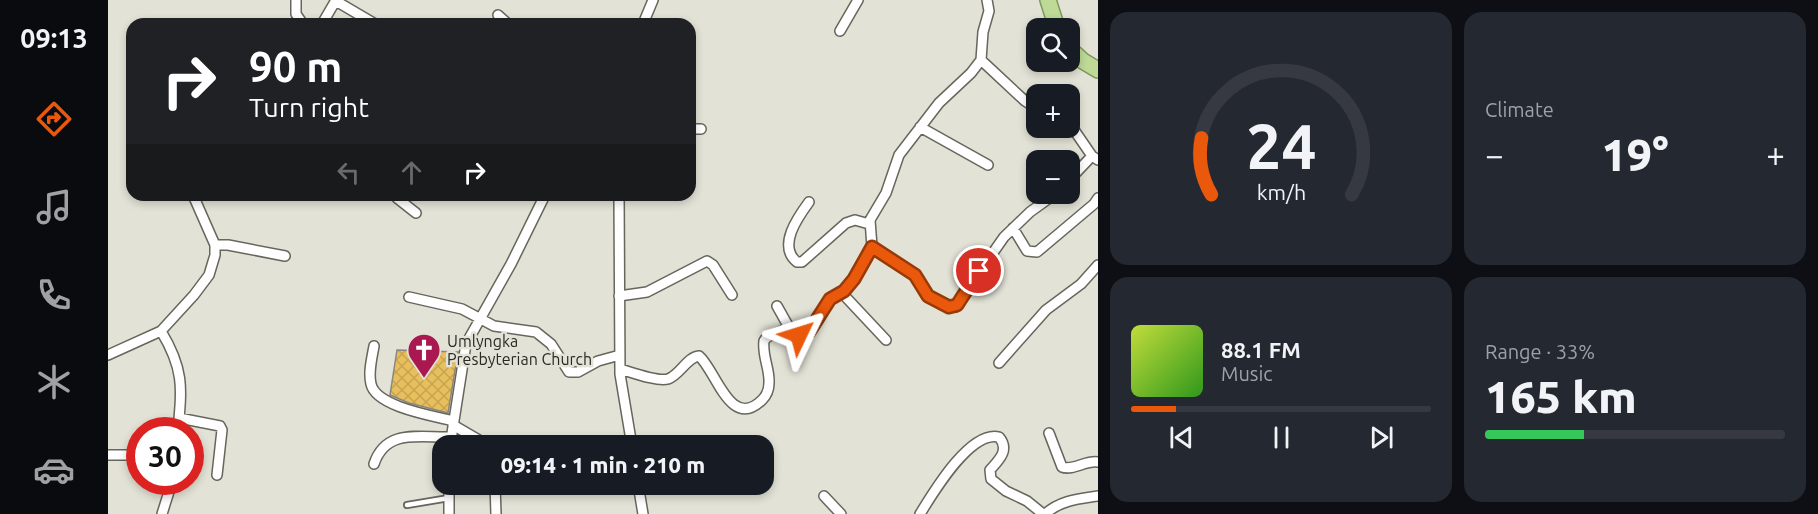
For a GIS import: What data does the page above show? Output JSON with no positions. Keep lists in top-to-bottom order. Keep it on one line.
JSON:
{"places":{"church":["Umlyngka Presbyterian Church"]},"page":{"tabs":"09:13","tile":["Climate",["Range · 33%","165 km"]],"map_buttons":["+","−"],"turn":["90 m","Turn right"],"heat":["−","19°","+"],"song":["88.1 FM","Music"],"limit":"30","trip":"09:14 · 1 min · 210 m","gauge":["24","km/h"]}}
